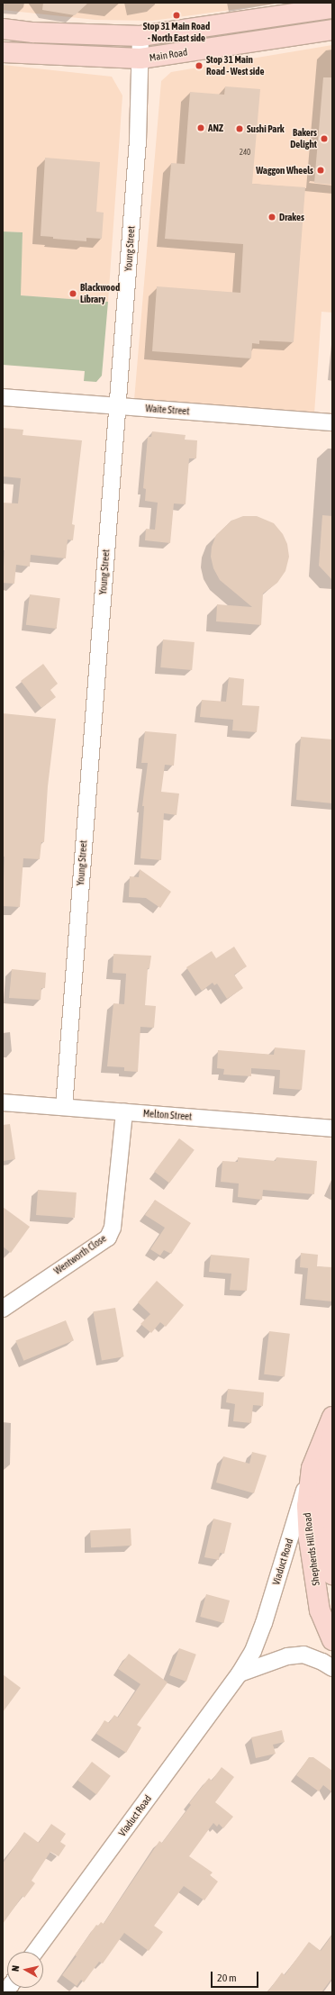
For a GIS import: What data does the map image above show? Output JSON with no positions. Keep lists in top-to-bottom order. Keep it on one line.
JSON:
{"streets":{"main road":["Main Road","Shepherds Hill Road"],"street":["Young Street","Waite Street","Melton Street","Wentworth Close","Viaduct Road"]},"crossings":[["Main Road","Young Street"],["Young Street","Waite Street"],["Young Street","Melton Street"],["Melton Street","Wentworth Close"],["Shepherds Hill Road","Viaduct Road"]],"places":["Stop 31 Main Road - North East side","Stop 31 Main Road - West side","ANZ","Sushi Park","Bakers Delight","Waggon Wheels","Drakes","Blackwood Library"],"house_numbers":["240"],"scale_bar":"20 m","north":"left"}
